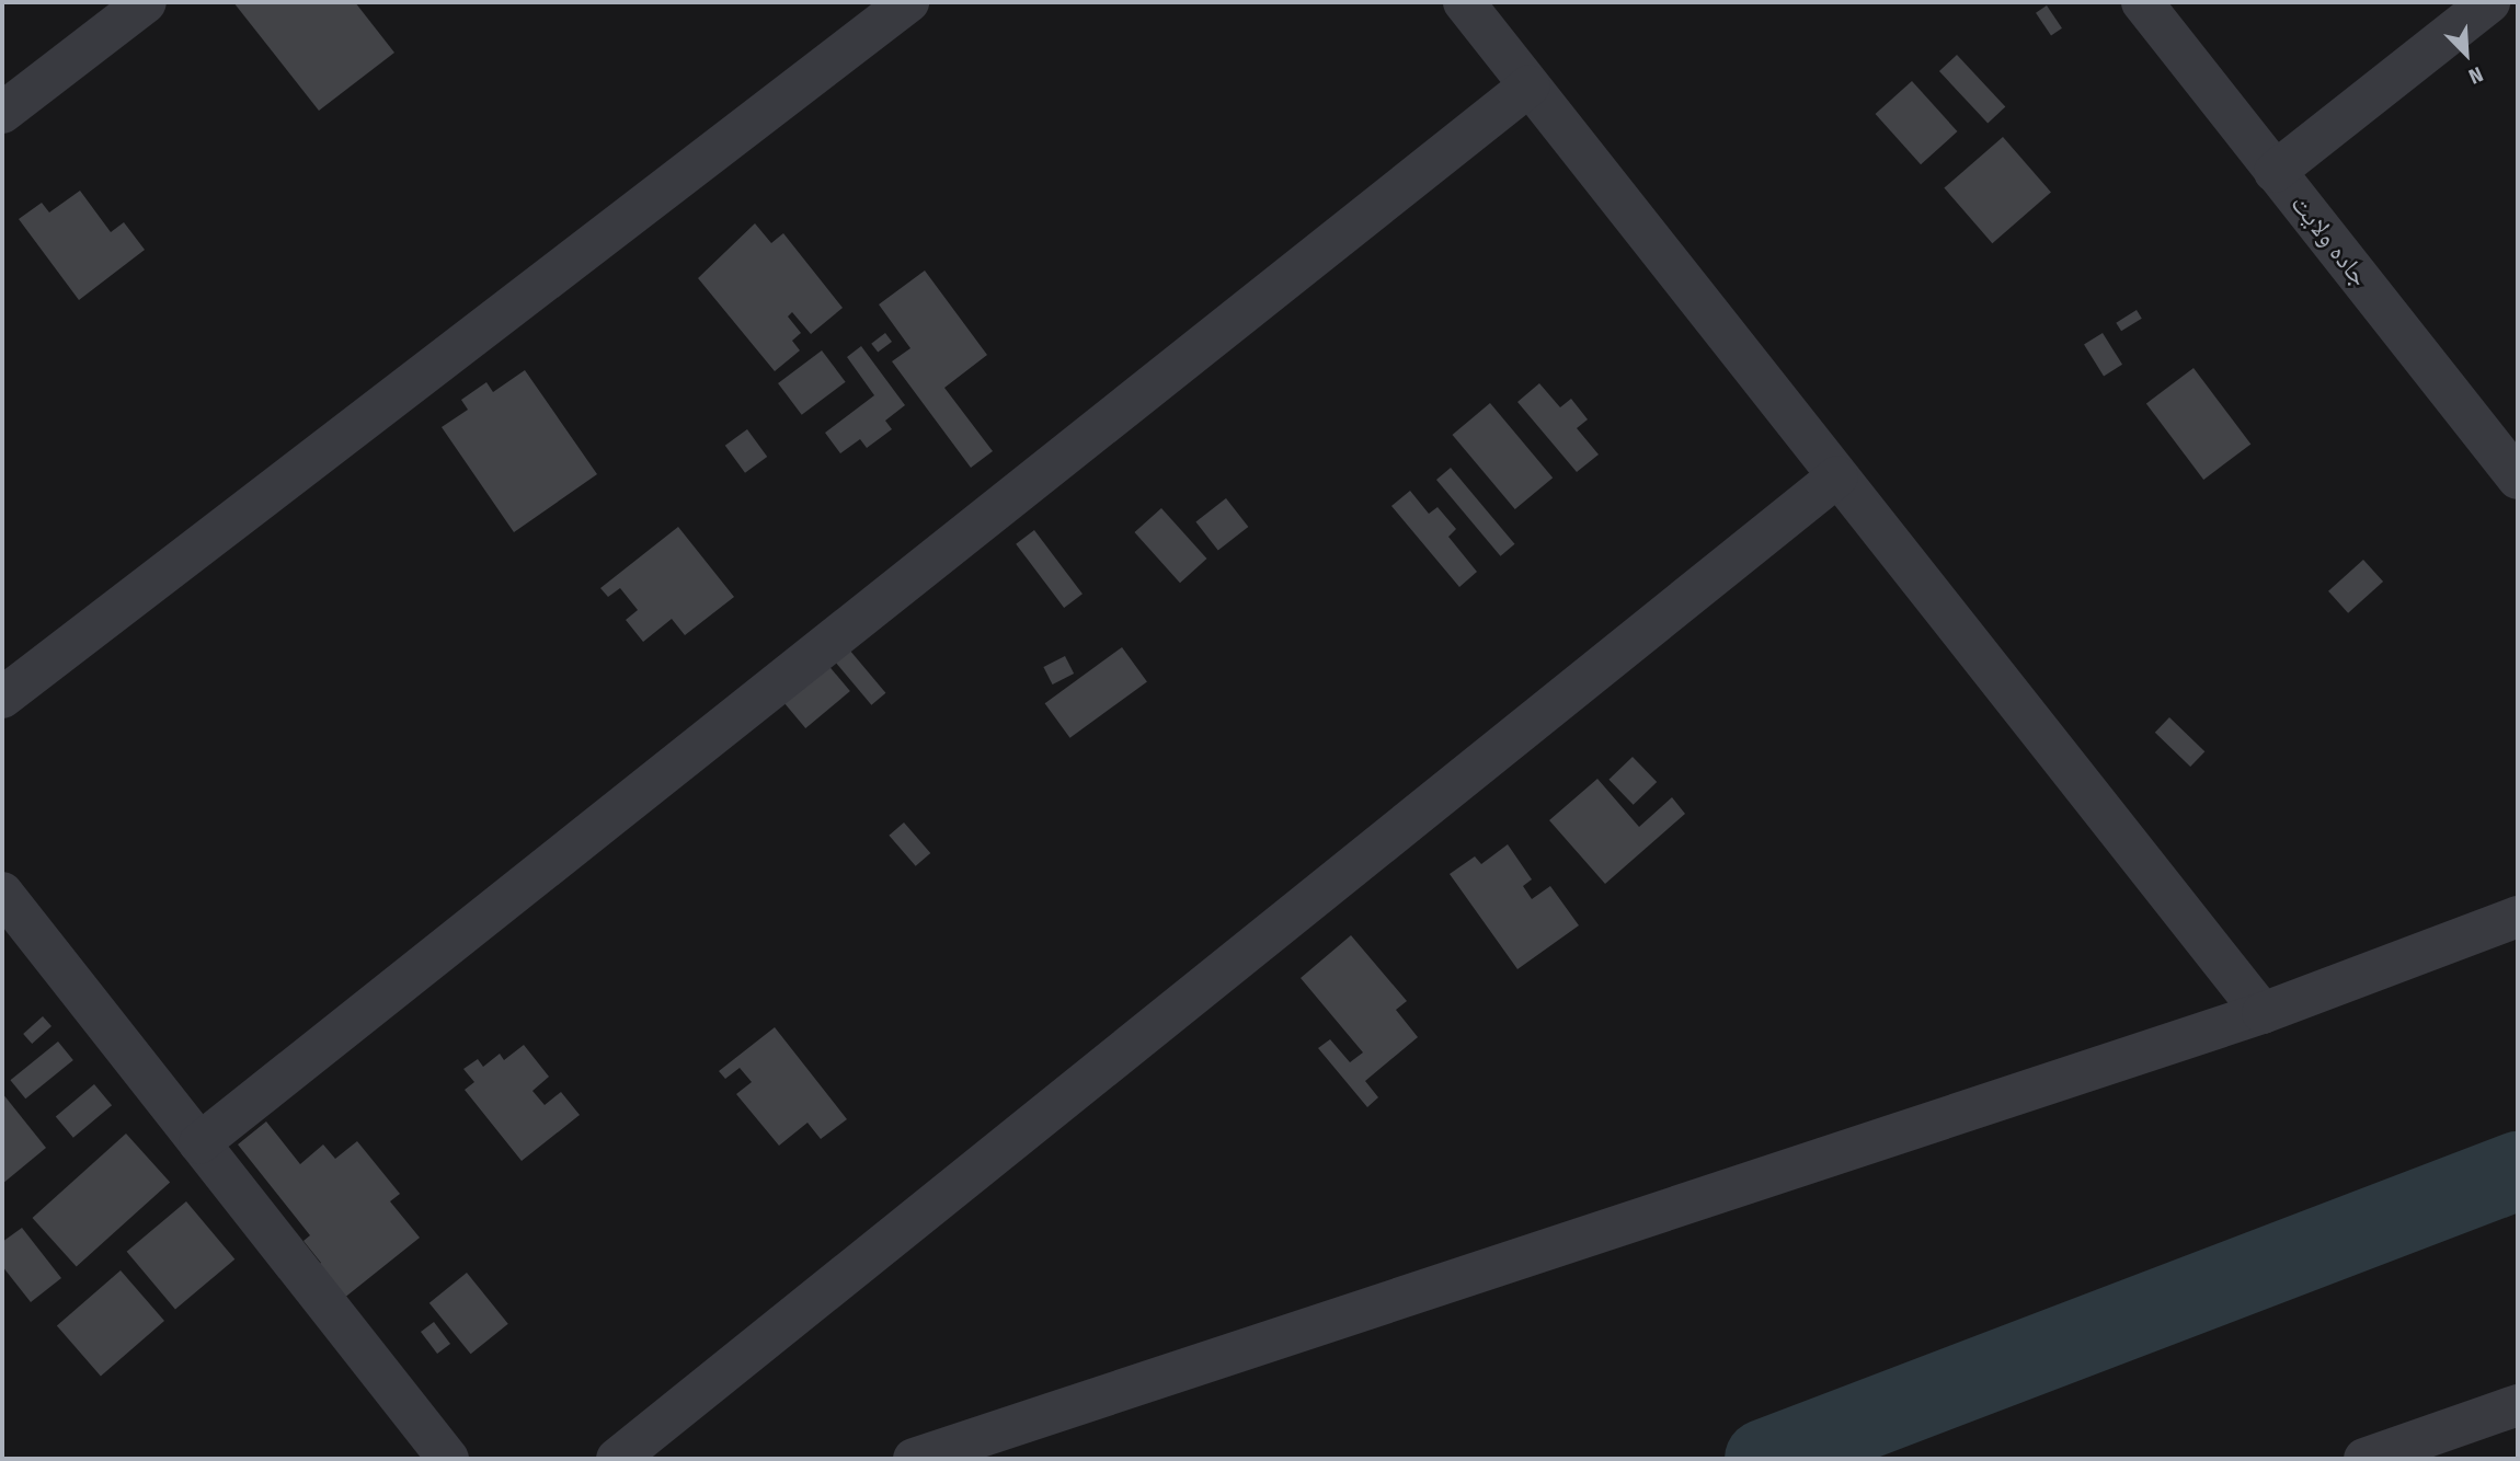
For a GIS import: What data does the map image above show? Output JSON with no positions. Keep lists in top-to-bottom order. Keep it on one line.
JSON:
{"streets":{"street":["جاده ولایت"]},"north":"bottom right"}
